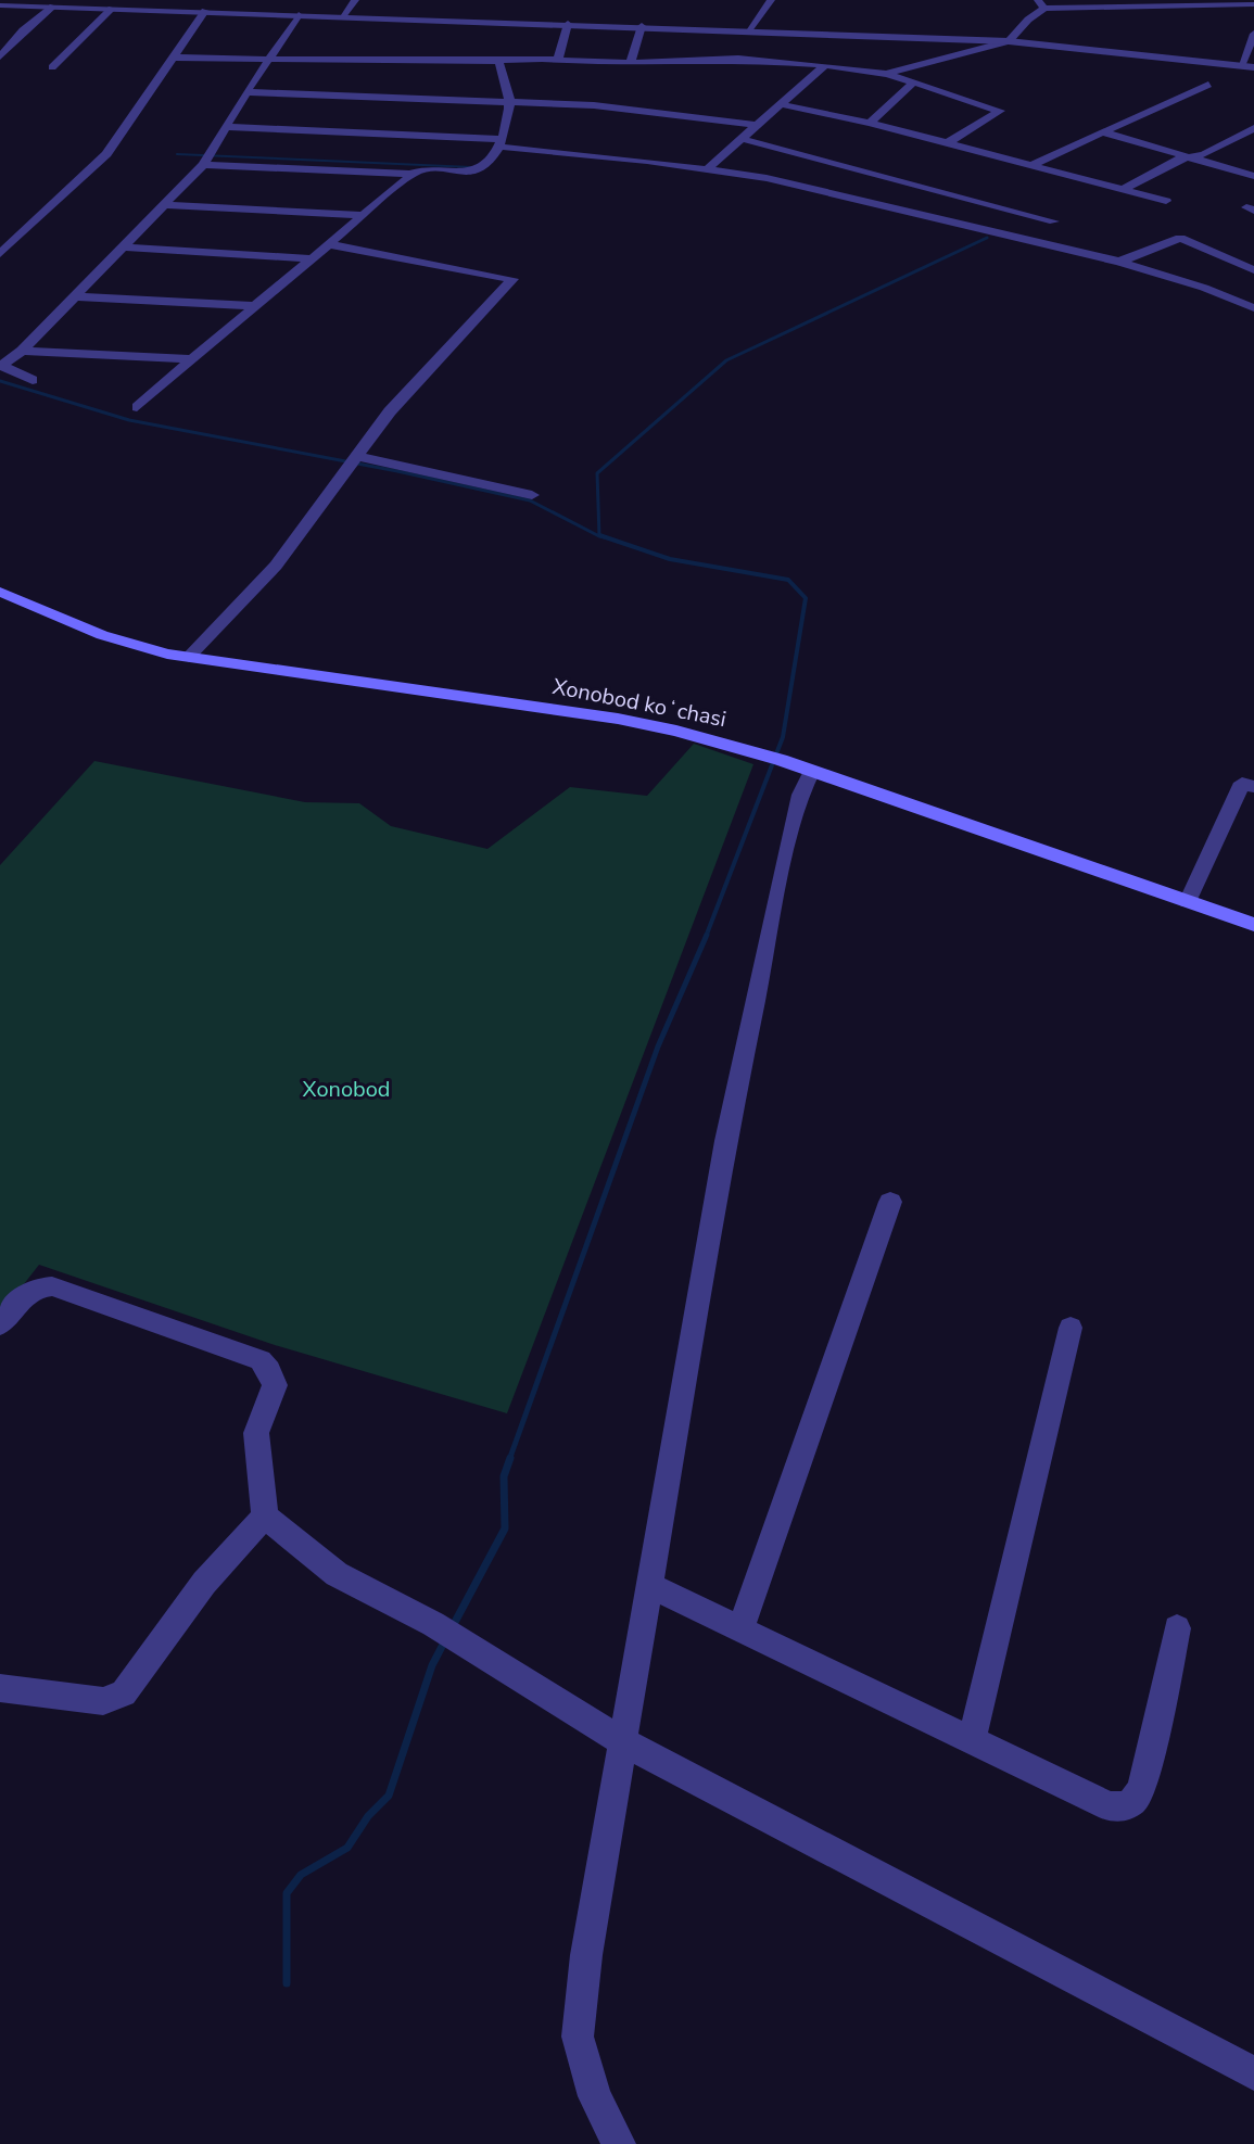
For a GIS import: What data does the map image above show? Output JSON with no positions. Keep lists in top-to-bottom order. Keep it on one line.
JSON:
{"streets":{"main road":["Xonobod koʻchasi"]},"parks":["Xonobod"]}
